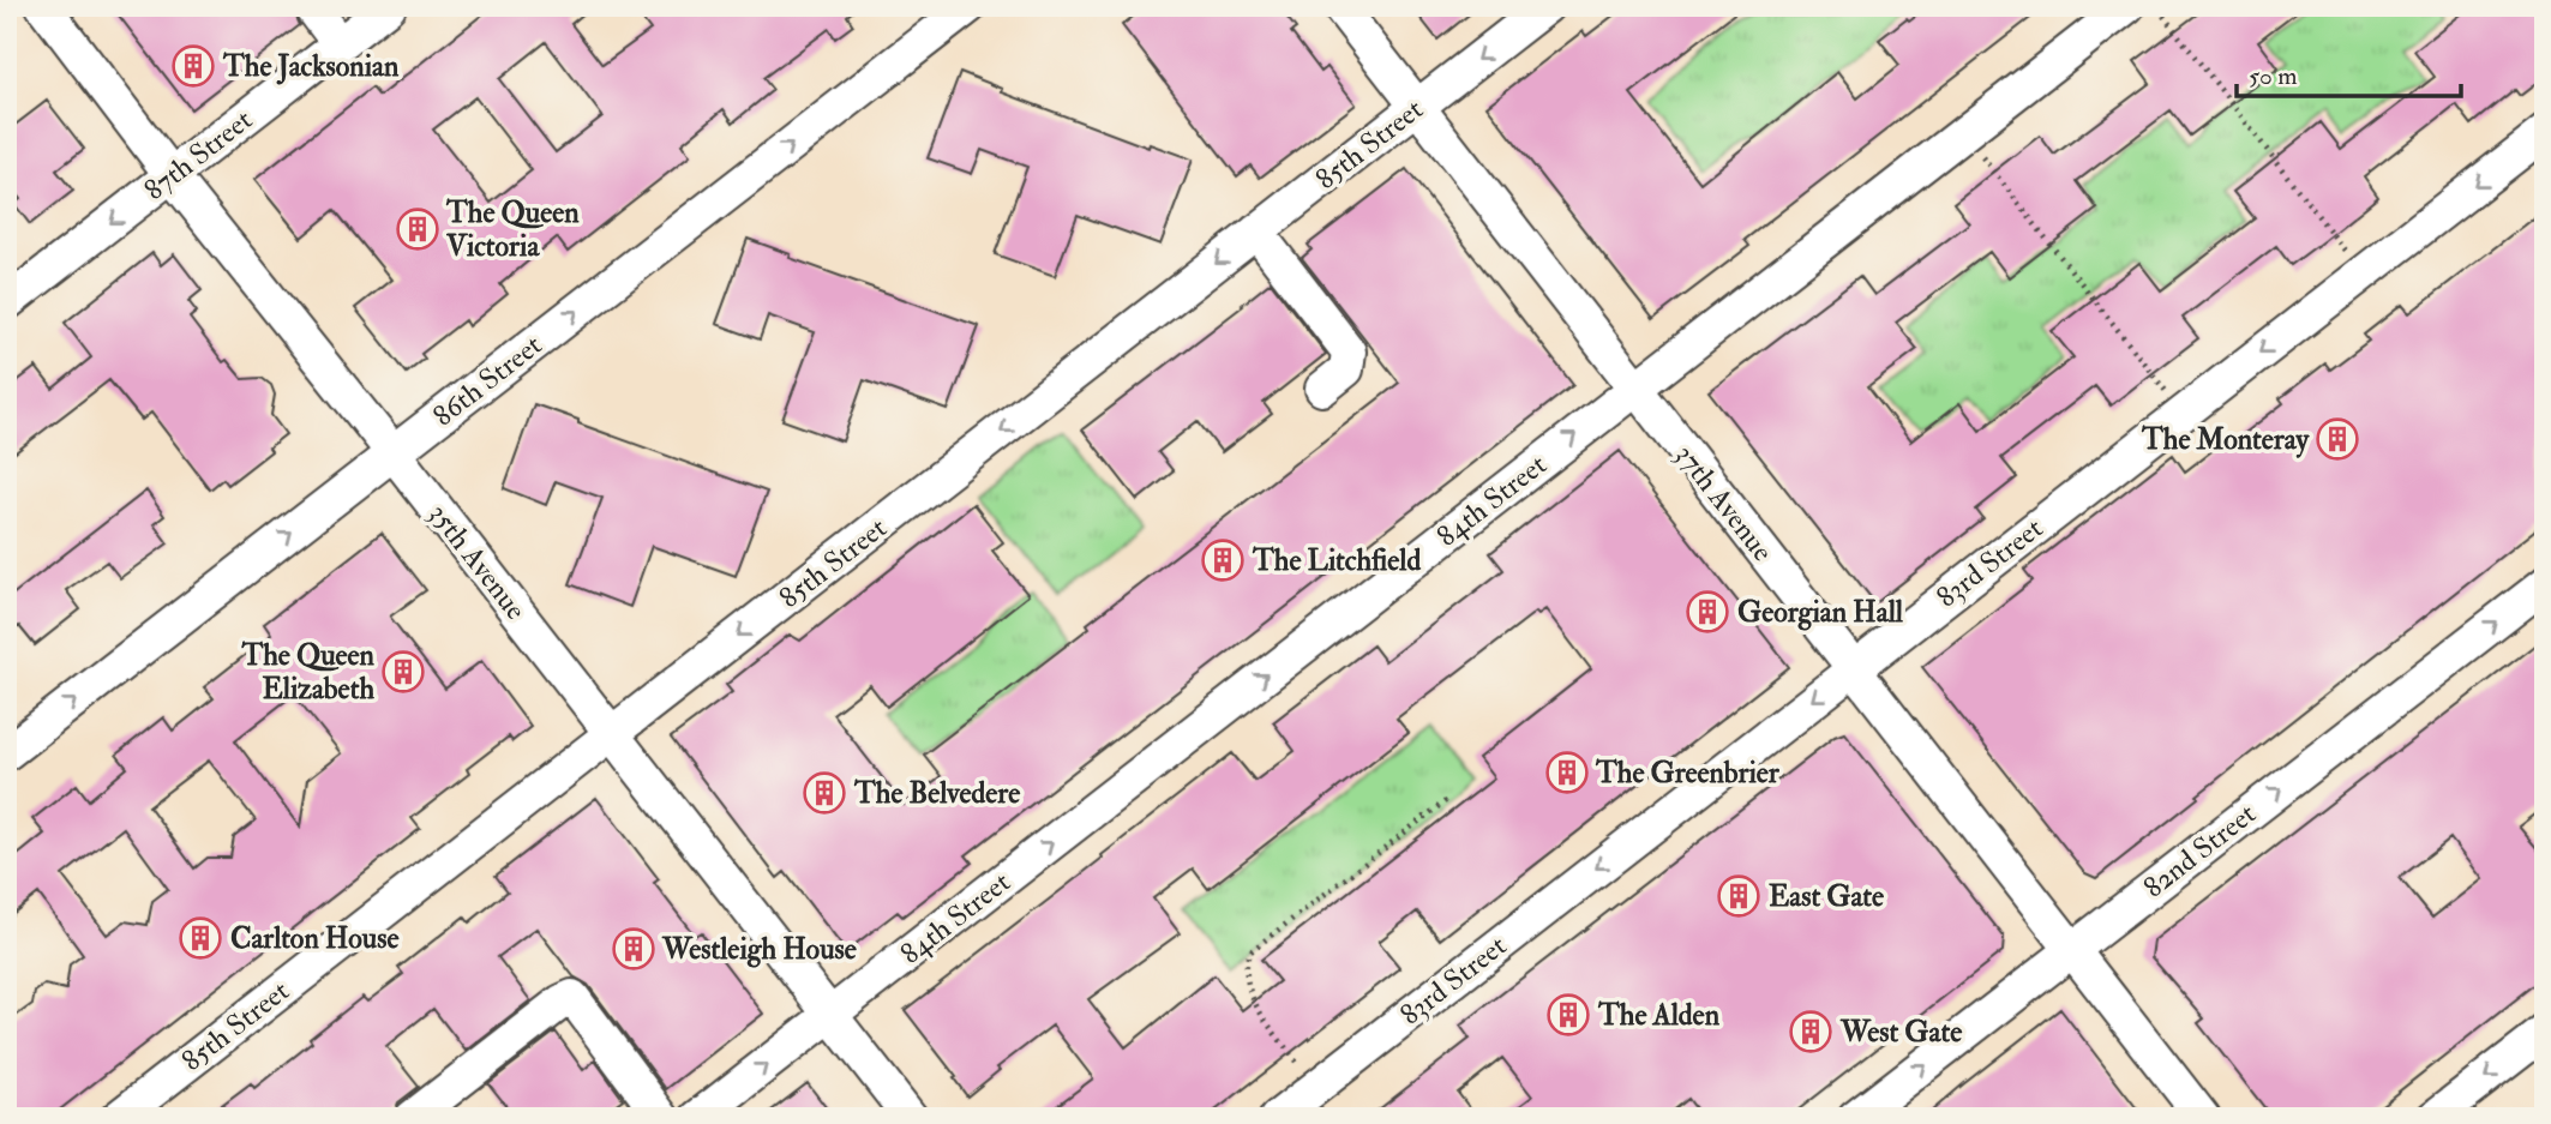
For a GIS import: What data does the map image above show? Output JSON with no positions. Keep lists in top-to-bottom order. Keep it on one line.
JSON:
{"streets":{"street":["85th Street","87th Street","86th Street","84th Street","37th Avenue","35th Avenue","83rd Street","82nd Street"]},"crossings":[["85th Street","37th Avenue"],["85th Street","35th Avenue"],["87th Street","35th Avenue"],["86th Street","35th Avenue"],["84th Street","37th Avenue"],["84th Street","35th Avenue"],["37th Avenue","83rd Street"],["37th Avenue","82nd Street"]],"one_way":["85th Street","87th Street","86th Street","84th Street","83rd Street","82nd Street"],"places":{"building":["The Jacksonian","The Queen Victoria","The Monteray","The Litchfield","Georgian Hall","The Queen Elizabeth","The Greenbrier","The Belvedere","East Gate","Carlton House","Westleigh House","The Alden","West Gate"]},"scale_bar":"50 m"}
